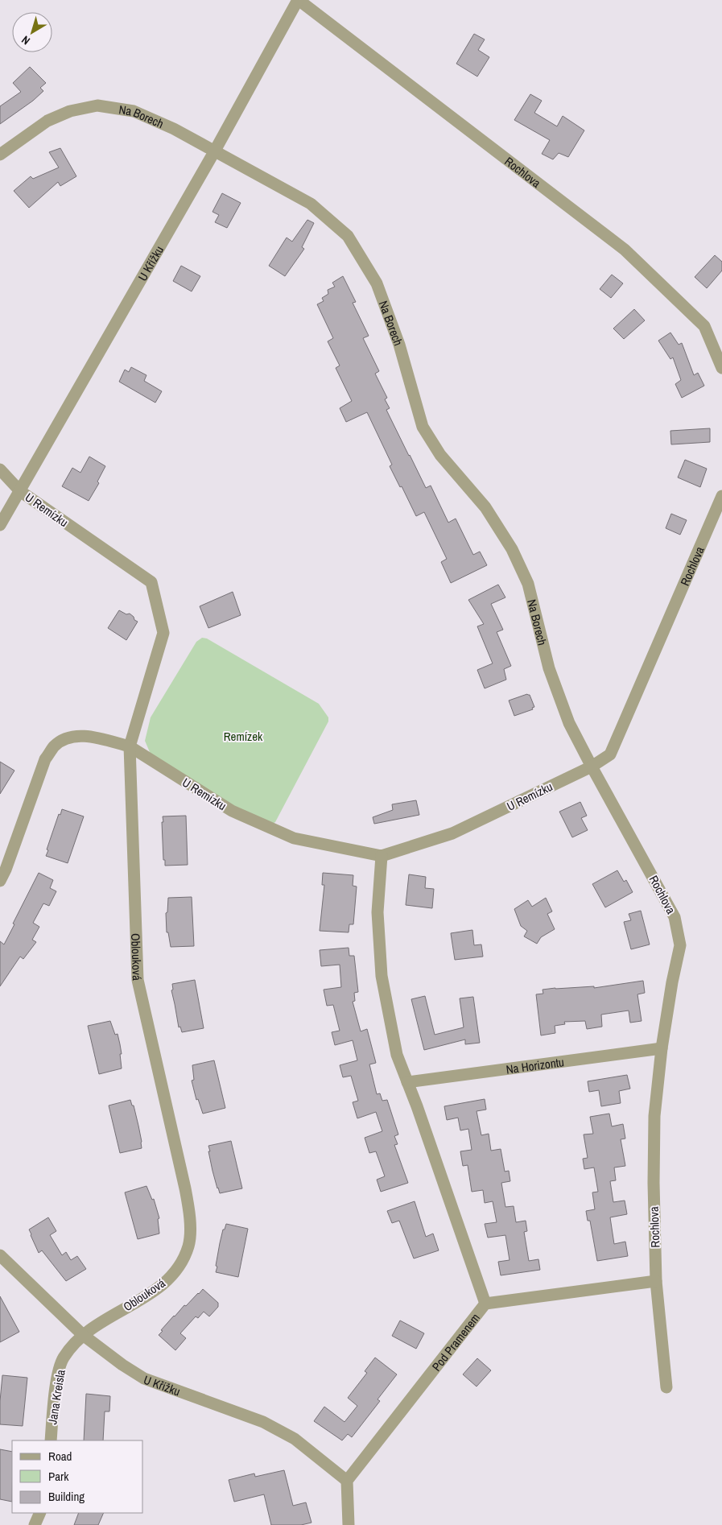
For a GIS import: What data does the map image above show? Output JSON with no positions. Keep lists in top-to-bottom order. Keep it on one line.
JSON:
{"streets":{"street":["Na Borech","Rochlova","U Křížku","U Remízku","Oblouková","Na Horizontu","Pod Pramenem","Jana Kreisla"]},"crossings":[["Na Borech","Rochlova"],["Na Borech","U Křížku"],["Na Borech","U Remízku"],["Rochlova","U Křížku"],["Rochlova","U Remízku"],["Rochlova","Na Horizontu"],["Rochlova","Pod Pramenem"],["U Křížku","U Remízku"],["U Křížku","Oblouková"],["U Křížku","Pod Pramenem"],["U Křížku","Jana Kreisla"],["U Remízku","Oblouková"],["Oblouková","Jana Kreisla"]],"parks":["Remízek"],"legend":["Road","Park","Building"],"north":"bottom left"}
